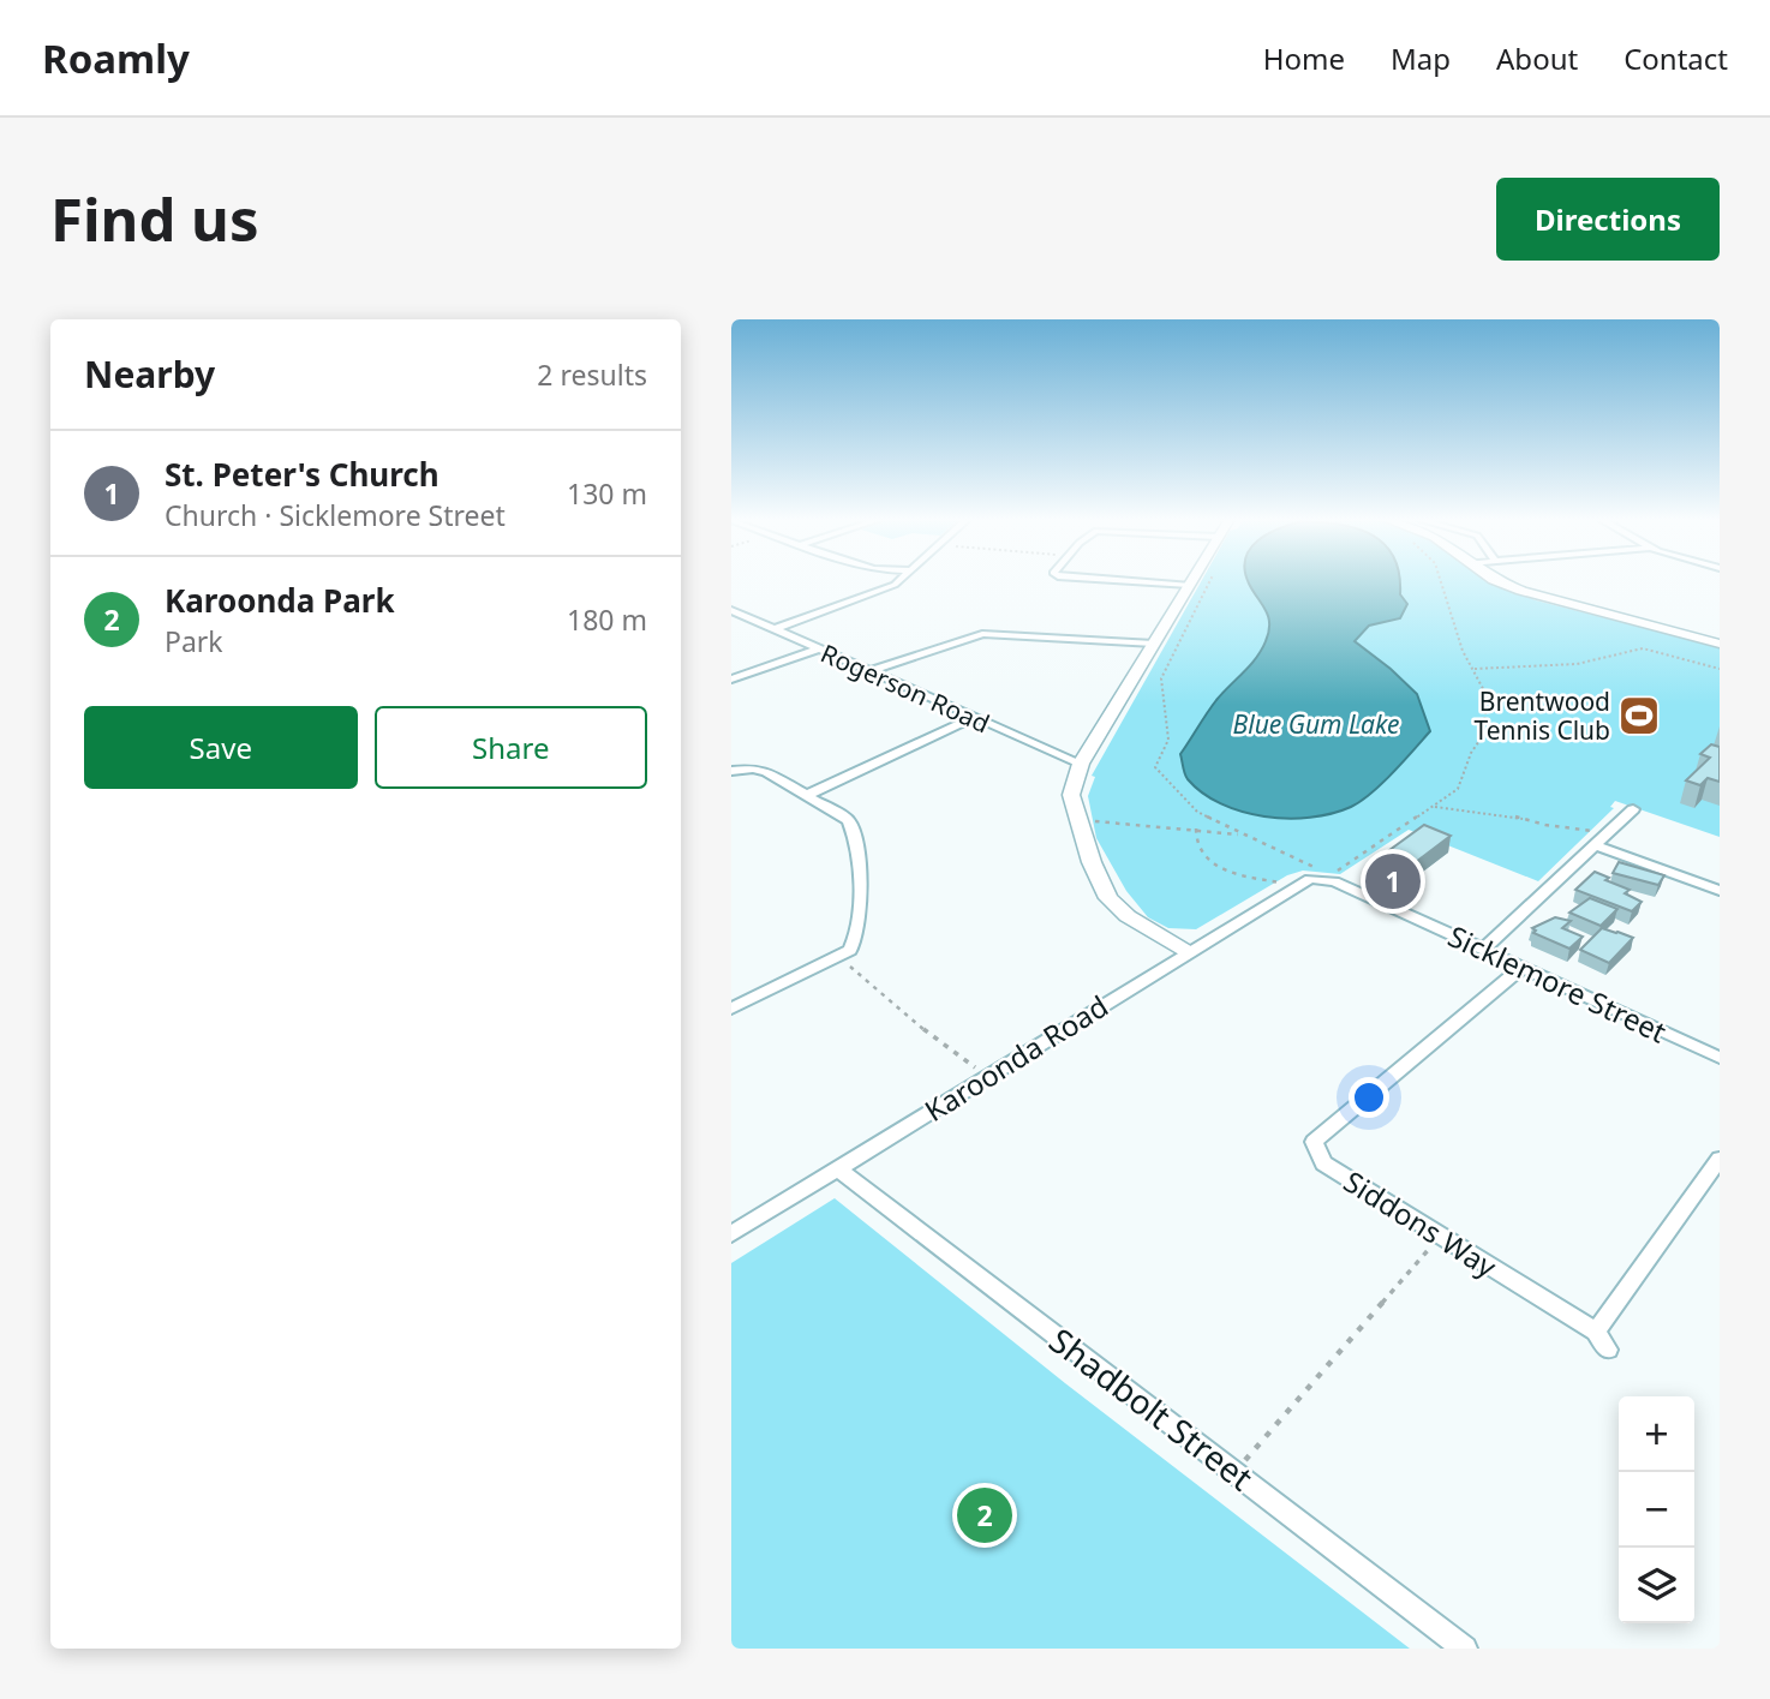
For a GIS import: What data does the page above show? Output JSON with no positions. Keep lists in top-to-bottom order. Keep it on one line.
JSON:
{"streets":{"street":["Rogerson Road","Sicklemore Street","Karoonda Road","Siddons Way","Shadbolt Street"]},"crossings":[["Sicklemore Street","Karoonda Road"],["Sicklemore Street","Siddons Way"],["Karoonda Road","Shadbolt Street"]],"water":["Blue Gum Lake"],"places":{"sports":["Brentwood Tennis Club"]},"page":{"header":"Roamly","nav":["Home","Map","About","Contact"],"buttons":["Directions",["Save","Share"]],"title":"Find us","heading":["Nearby","2 results"],"list":[{"mark":"1","name":"St. Peter's Church","note":"Church · Sicklemore Street","value":"130 m"},{"mark":"2","name":"Karoonda Park","note":"Park","value":"180 m"}],"pins":["1","2"],"map_buttons":["+","−"]}}
